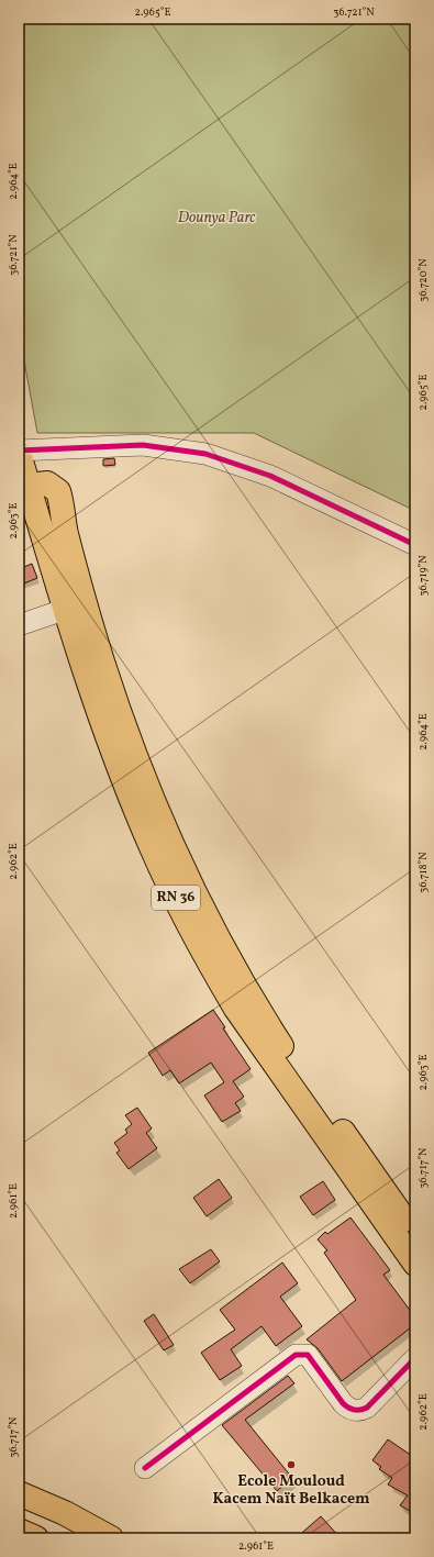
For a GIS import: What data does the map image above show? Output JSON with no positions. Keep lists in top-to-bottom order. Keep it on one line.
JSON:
{"streets":{"main road":["RN 36"]},"parks":["Dounya Parc"],"places":["Ecole Mouloud Kacem Naït Belkacem"],"coordinates":["2.965°E","36.721°N","2.964°E","36.720°N","2.963°E","36.719°N","2.962°E","36.718°N","36.717°N","2.961°E"]}
